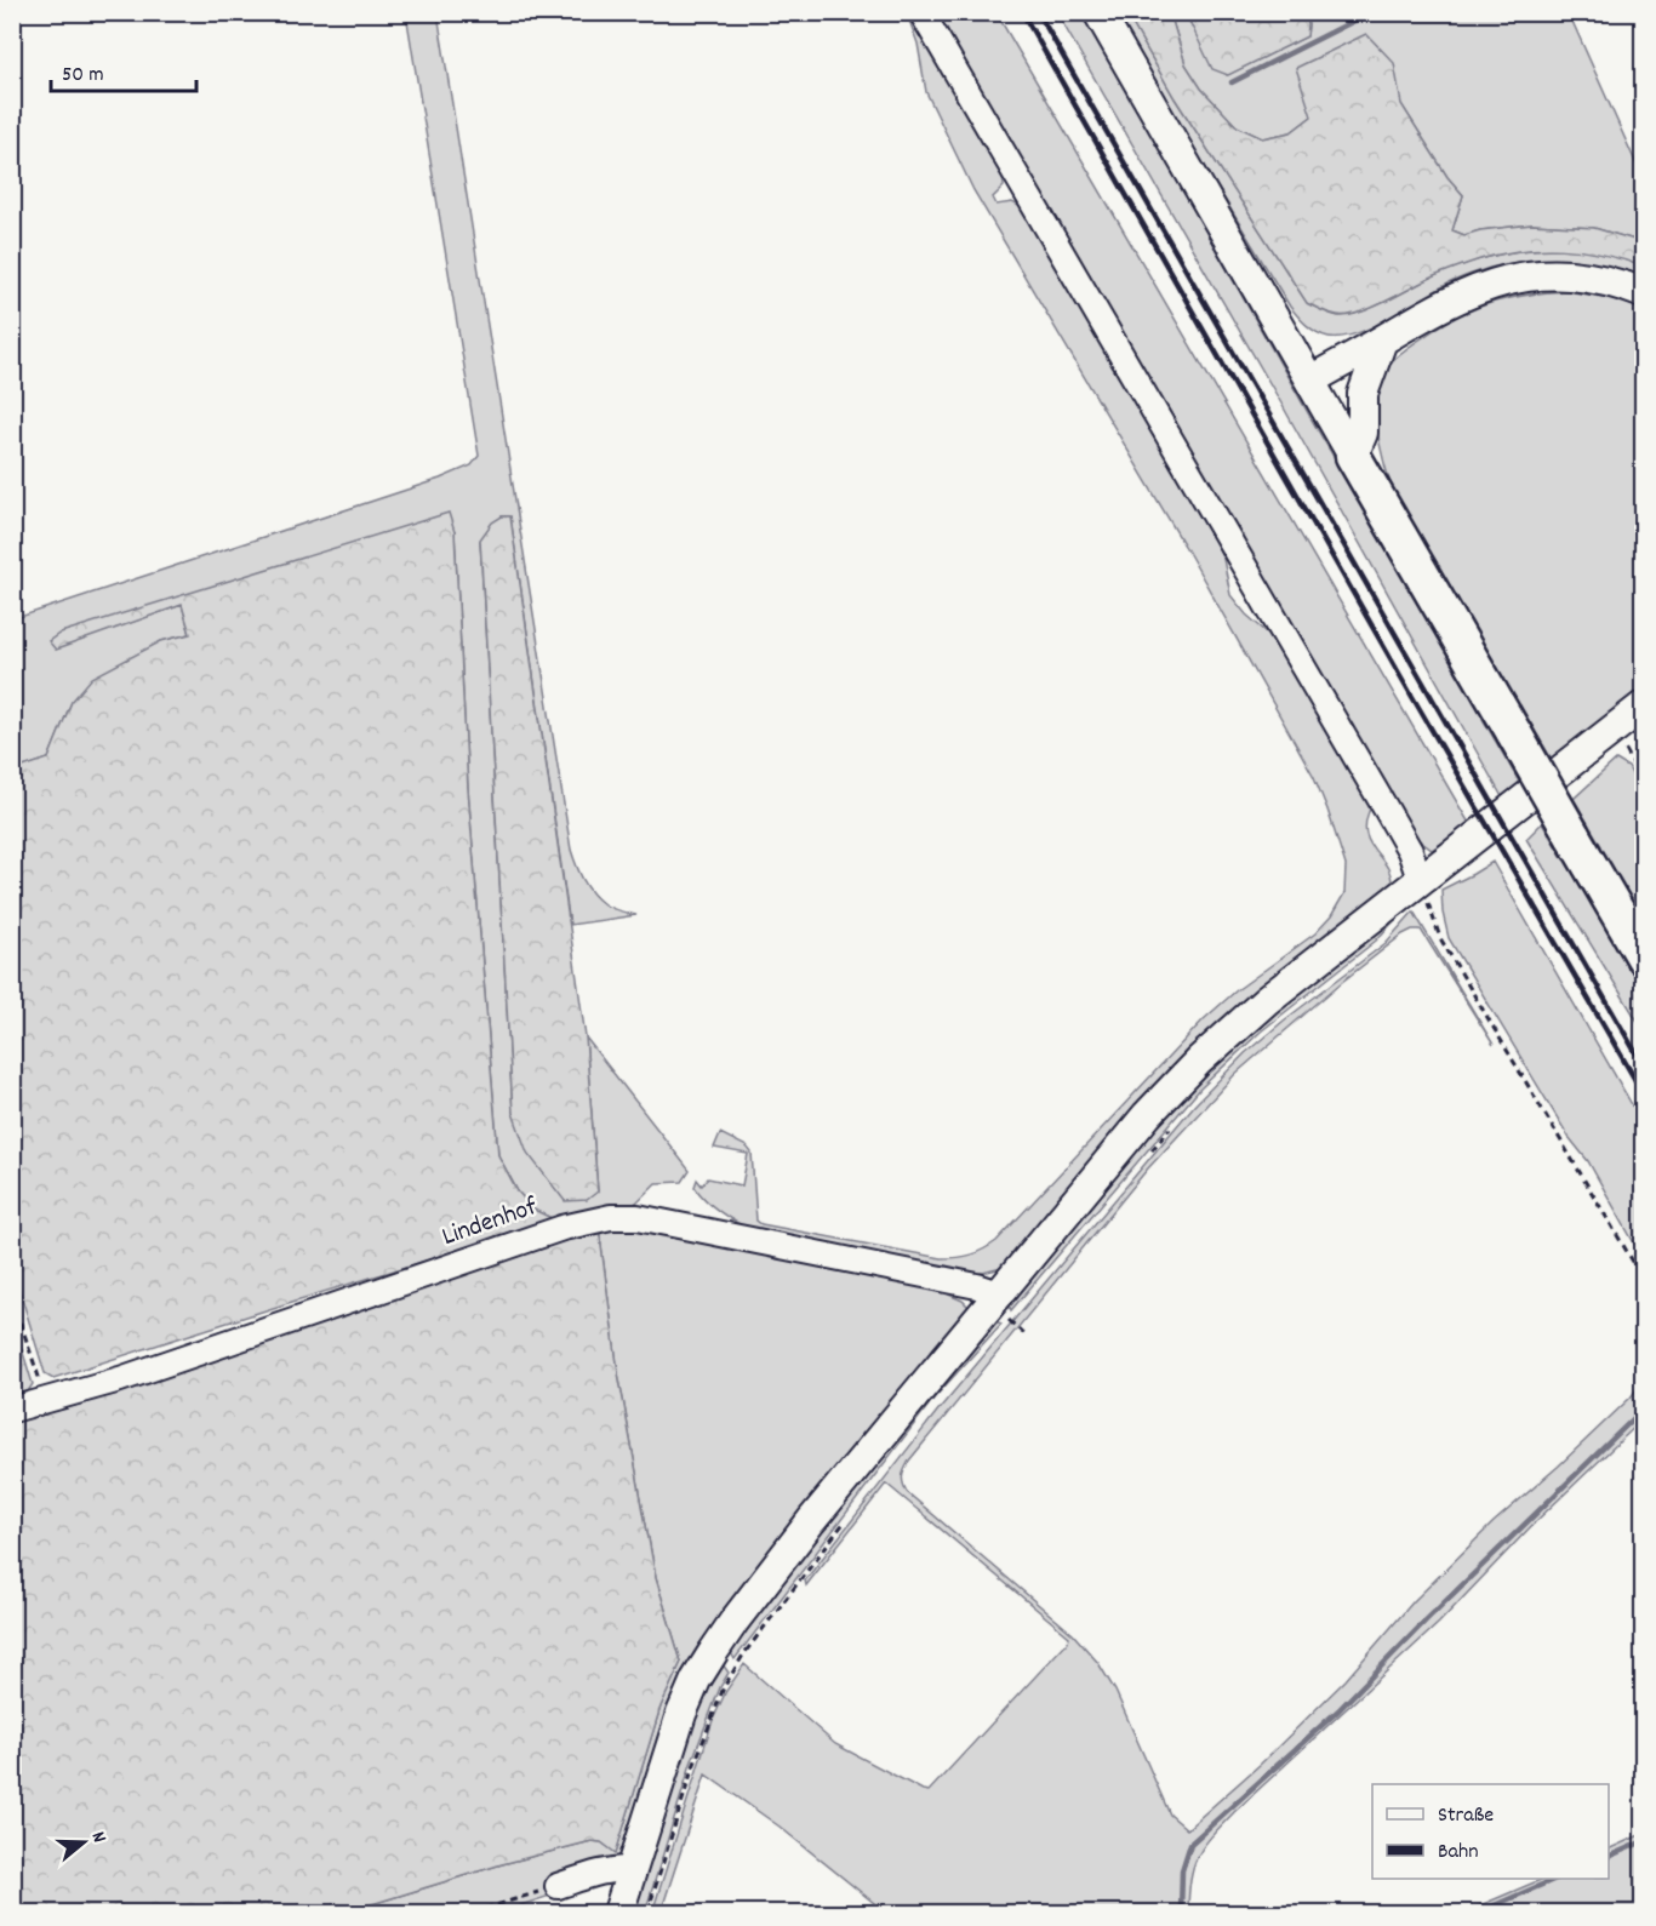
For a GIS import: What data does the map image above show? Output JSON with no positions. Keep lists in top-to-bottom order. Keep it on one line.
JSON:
{"streets":{"street":["Lindenhof"]},"legend":["Straße","Bahn"],"scale_bar":"50 m","north":"right"}
